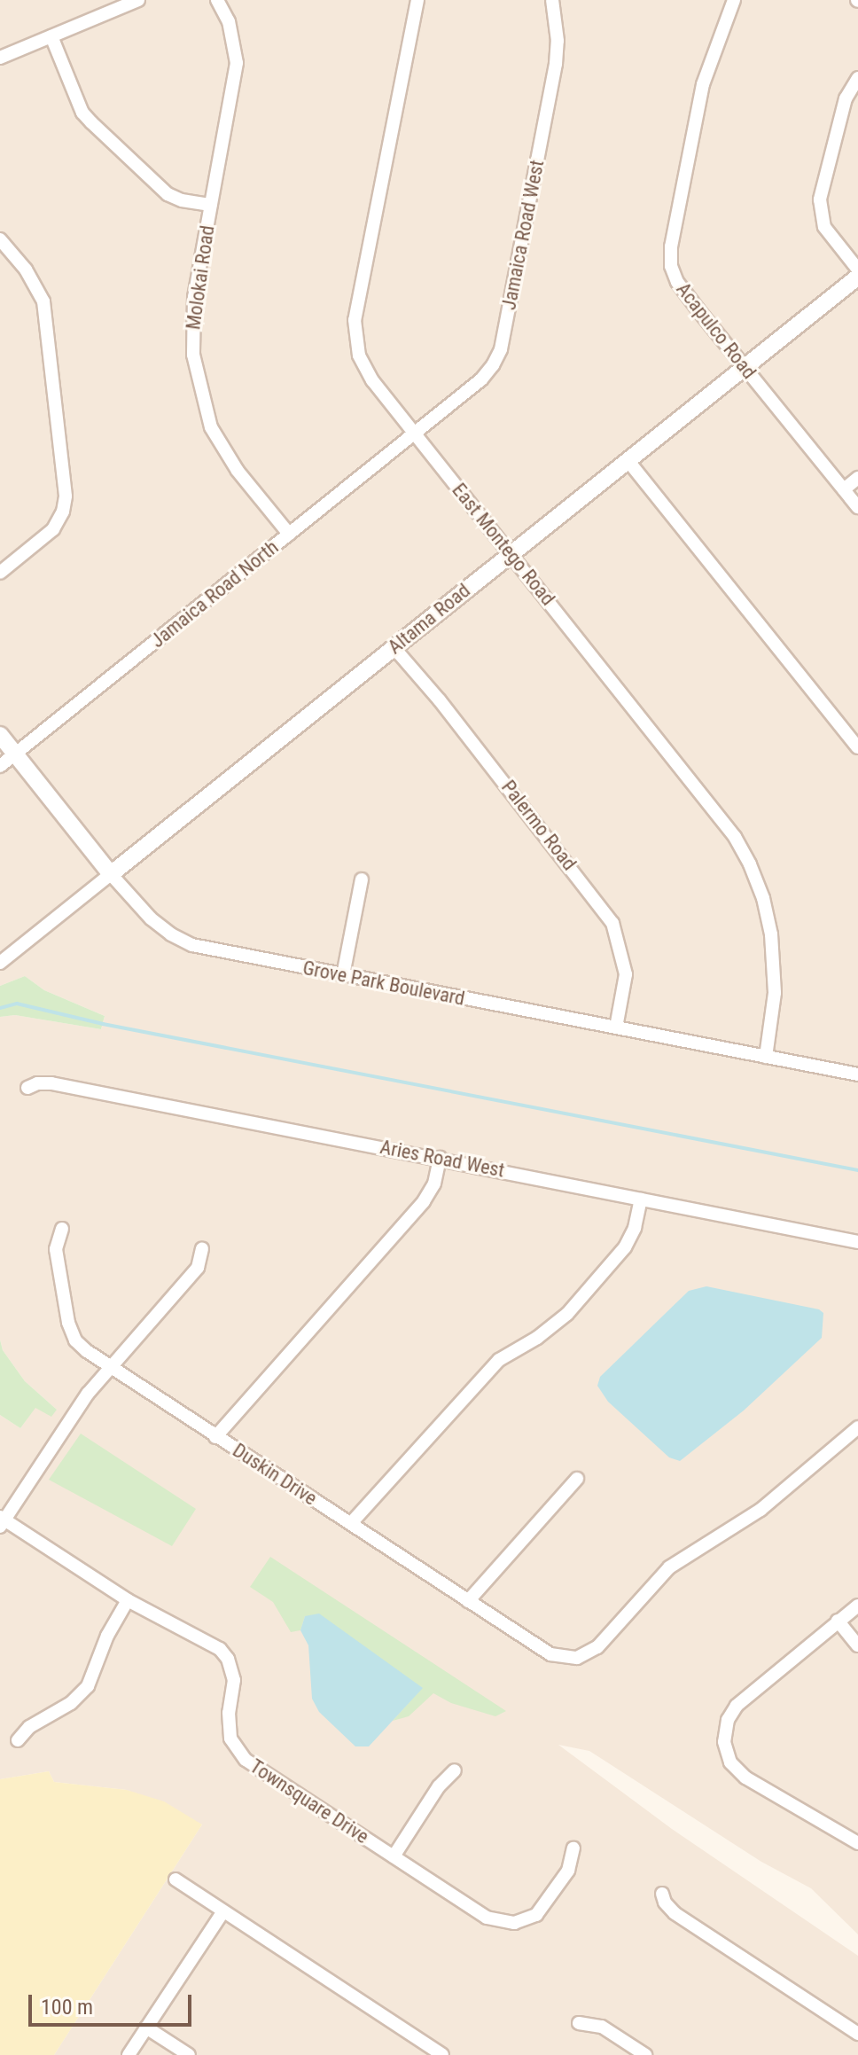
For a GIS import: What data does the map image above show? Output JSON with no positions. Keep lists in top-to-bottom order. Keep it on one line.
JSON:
{"streets":{"street":["Jamaica Road West","Molokai Road","Acapulco Road","East Montego Road","Jamaica Road North","Altama Road","Palermo Road","Grove Park Boulevard","Aries Road West","Duskin Drive","Townsquare Drive"]},"crossings":[["Jamaica Road West","East Montego Road"],["Jamaica Road West","Jamaica Road North"],["Molokai Road","Jamaica Road North"],["Acapulco Road","Altama Road"],["East Montego Road","Jamaica Road North"],["East Montego Road","Altama Road"],["East Montego Road","Grove Park Boulevard"],["Jamaica Road North","Grove Park Boulevard"],["Altama Road","Palermo Road"],["Altama Road","Grove Park Boulevard"],["Palermo Road","Grove Park Boulevard"]],"scale_bar":"100 m"}
